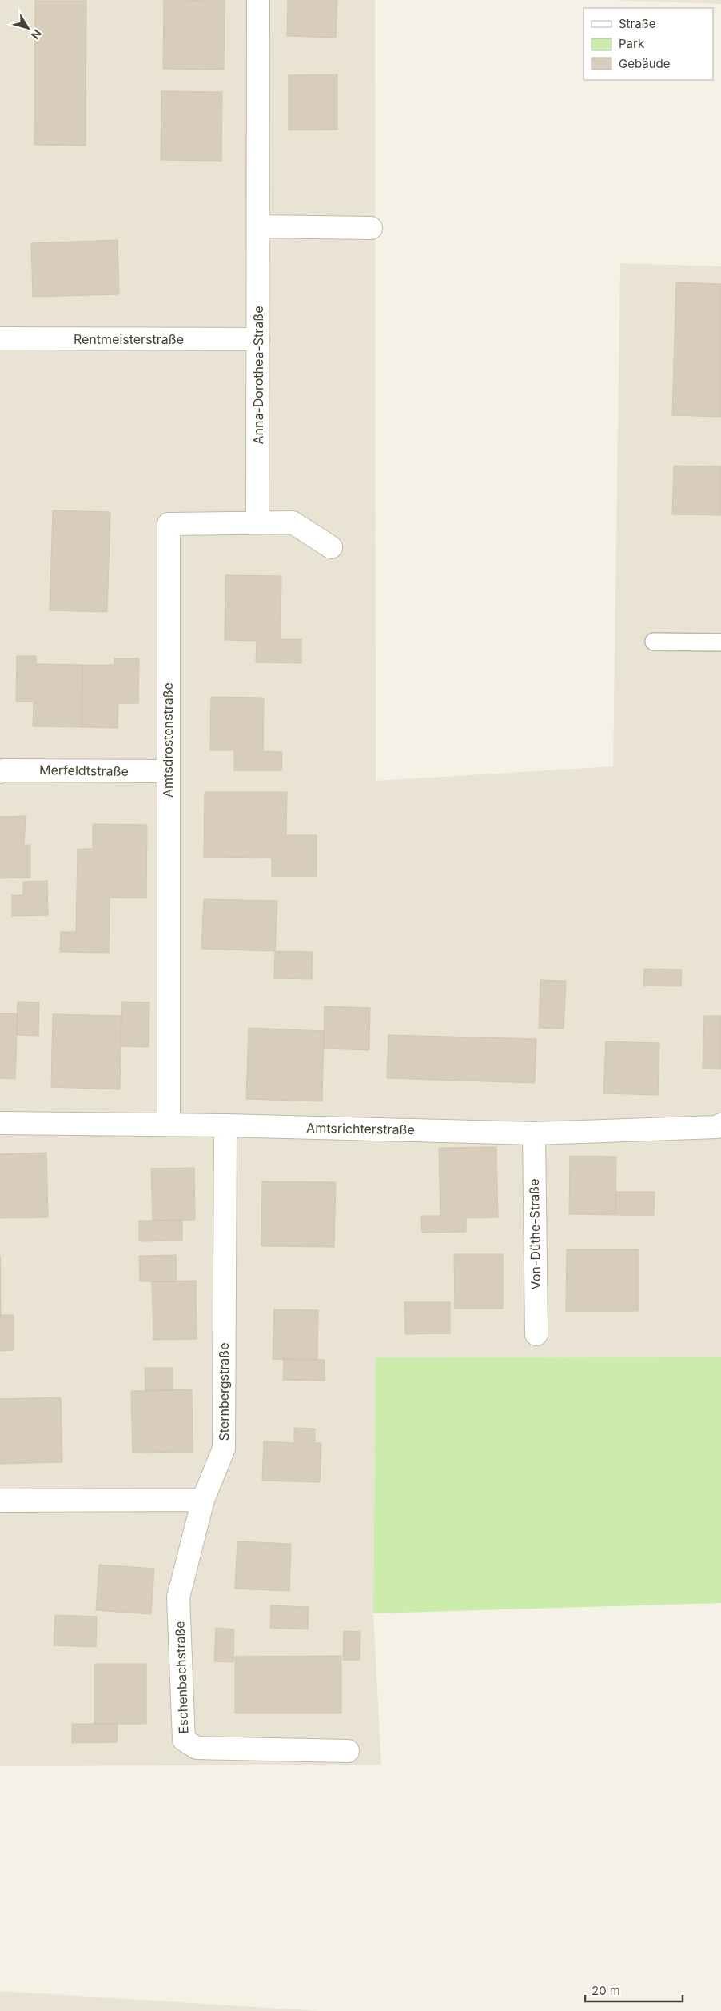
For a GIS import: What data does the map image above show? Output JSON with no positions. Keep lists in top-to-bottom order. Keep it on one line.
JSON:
{"streets":{"street":["Rentmeisterstraße","Anna-Dorothea-Straße","Amtsdrostenstraße","Merfeldtstraße","Amtsrichterstraße","Von-Düthe-Straße","Sternbergstraße","Eschenbachstraße"]},"crossings":[["Rentmeisterstraße","Anna-Dorothea-Straße"],["Anna-Dorothea-Straße","Amtsdrostenstraße"],["Amtsdrostenstraße","Merfeldtstraße"],["Amtsdrostenstraße","Amtsrichterstraße"],["Amtsrichterstraße","Von-Düthe-Straße"],["Amtsrichterstraße","Sternbergstraße"],["Sternbergstraße","Eschenbachstraße"]],"legend":["Straße","Park","Gebäude"],"scale_bar":"20 m","north":"bottom right"}
